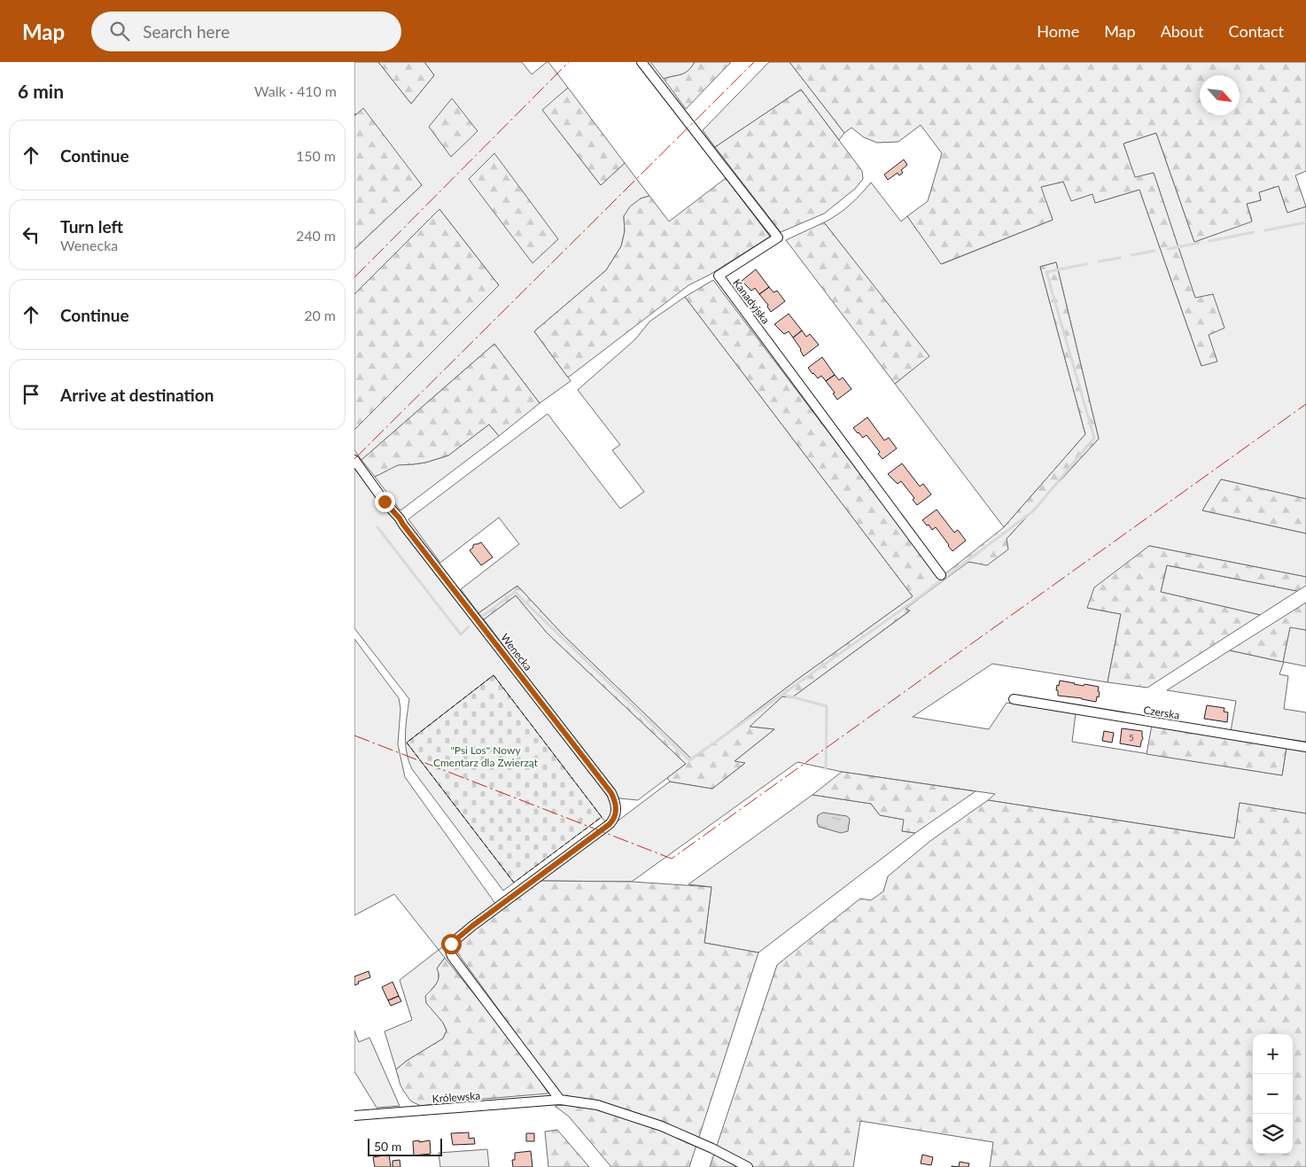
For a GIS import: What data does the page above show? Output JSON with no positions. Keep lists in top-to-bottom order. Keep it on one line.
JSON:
{"streets":{"street":["Kanadyjska","Wenecka","Czerska","Królewska"]},"crossings":[["Wenecka","Królewska"]],"parks":["\"Psi Los\" Nowy Cmentarz dla Zwierząt"],"house_numbers":["5"],"scale_bar":"50 m","north":"bottom right","page":{"header":"Map","search":"Search here","nav":["Home","Map","About","Contact"],"heading":["6 min","Walk · 410 m"],"list":[["Continue","150 m"],["Turn left","Wenecka","240 m"],["Continue","20 m"],"Arrive at destination"],"map_buttons":["+","−"],"scale":"50 m"}}
